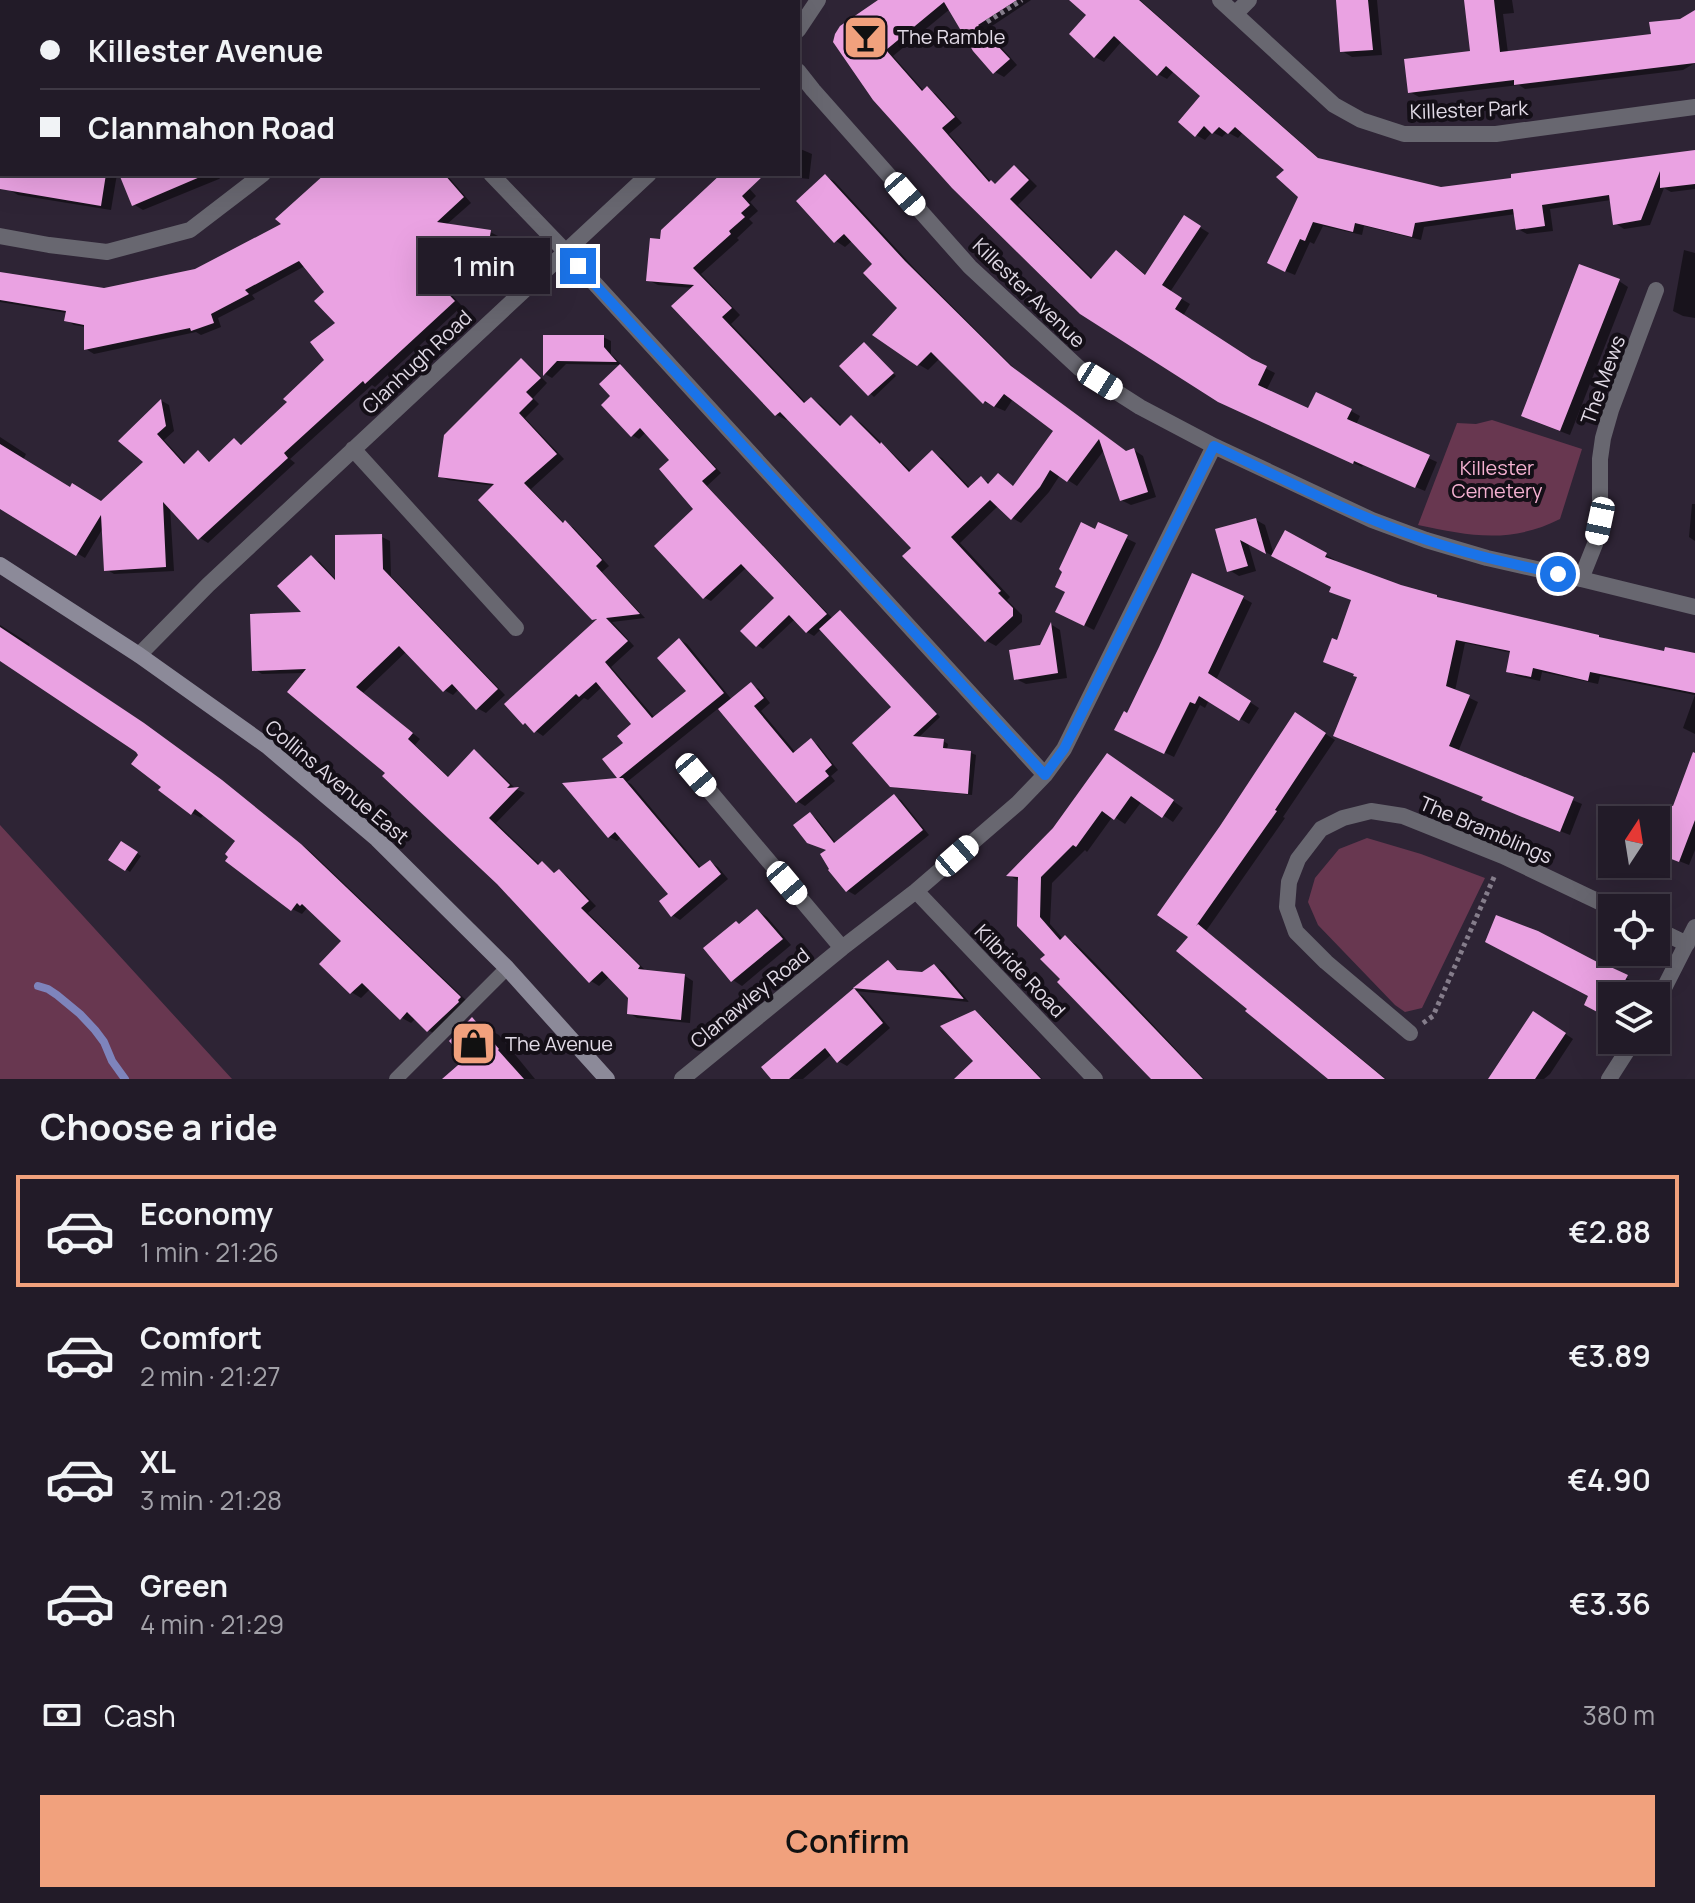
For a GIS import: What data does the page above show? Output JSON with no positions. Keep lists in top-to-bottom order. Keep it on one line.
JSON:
{"streets":{"main road":["Collins Avenue East"],"street":["Killester Park","Killester Avenue","Clanhugh Road","The Mews","The Bramblings","Kilbride Road","Clanawley Road"]},"crossings":[["Killester Avenue","The Mews"],["Killester Avenue","Clanawley Road"],["Clanhugh Road","Collins Avenue East"],["Kilbride Road","Clanawley Road"]],"parks":["Killester Cemetery"],"places":{"bar":["The Ramble"],"shop":["The Avenue"]},"north":"top","page":{"banner":["Killester Avenue","Clanmahon Road"],"bubble":"1 min","heading":"Choose a ride","list":[{"name":"Economy","note":"1 min · 21:26","value":"€2.88"},{"name":"Comfort","note":"2 min · 21:27","value":"€3.89"},{"name":"XL","note":"3 min · 21:28","value":"€4.90"},{"name":"Green","note":"4 min · 21:29","value":"€3.36"}],"pay":["Cash","380 m"],"buttons":"Confirm"}}
